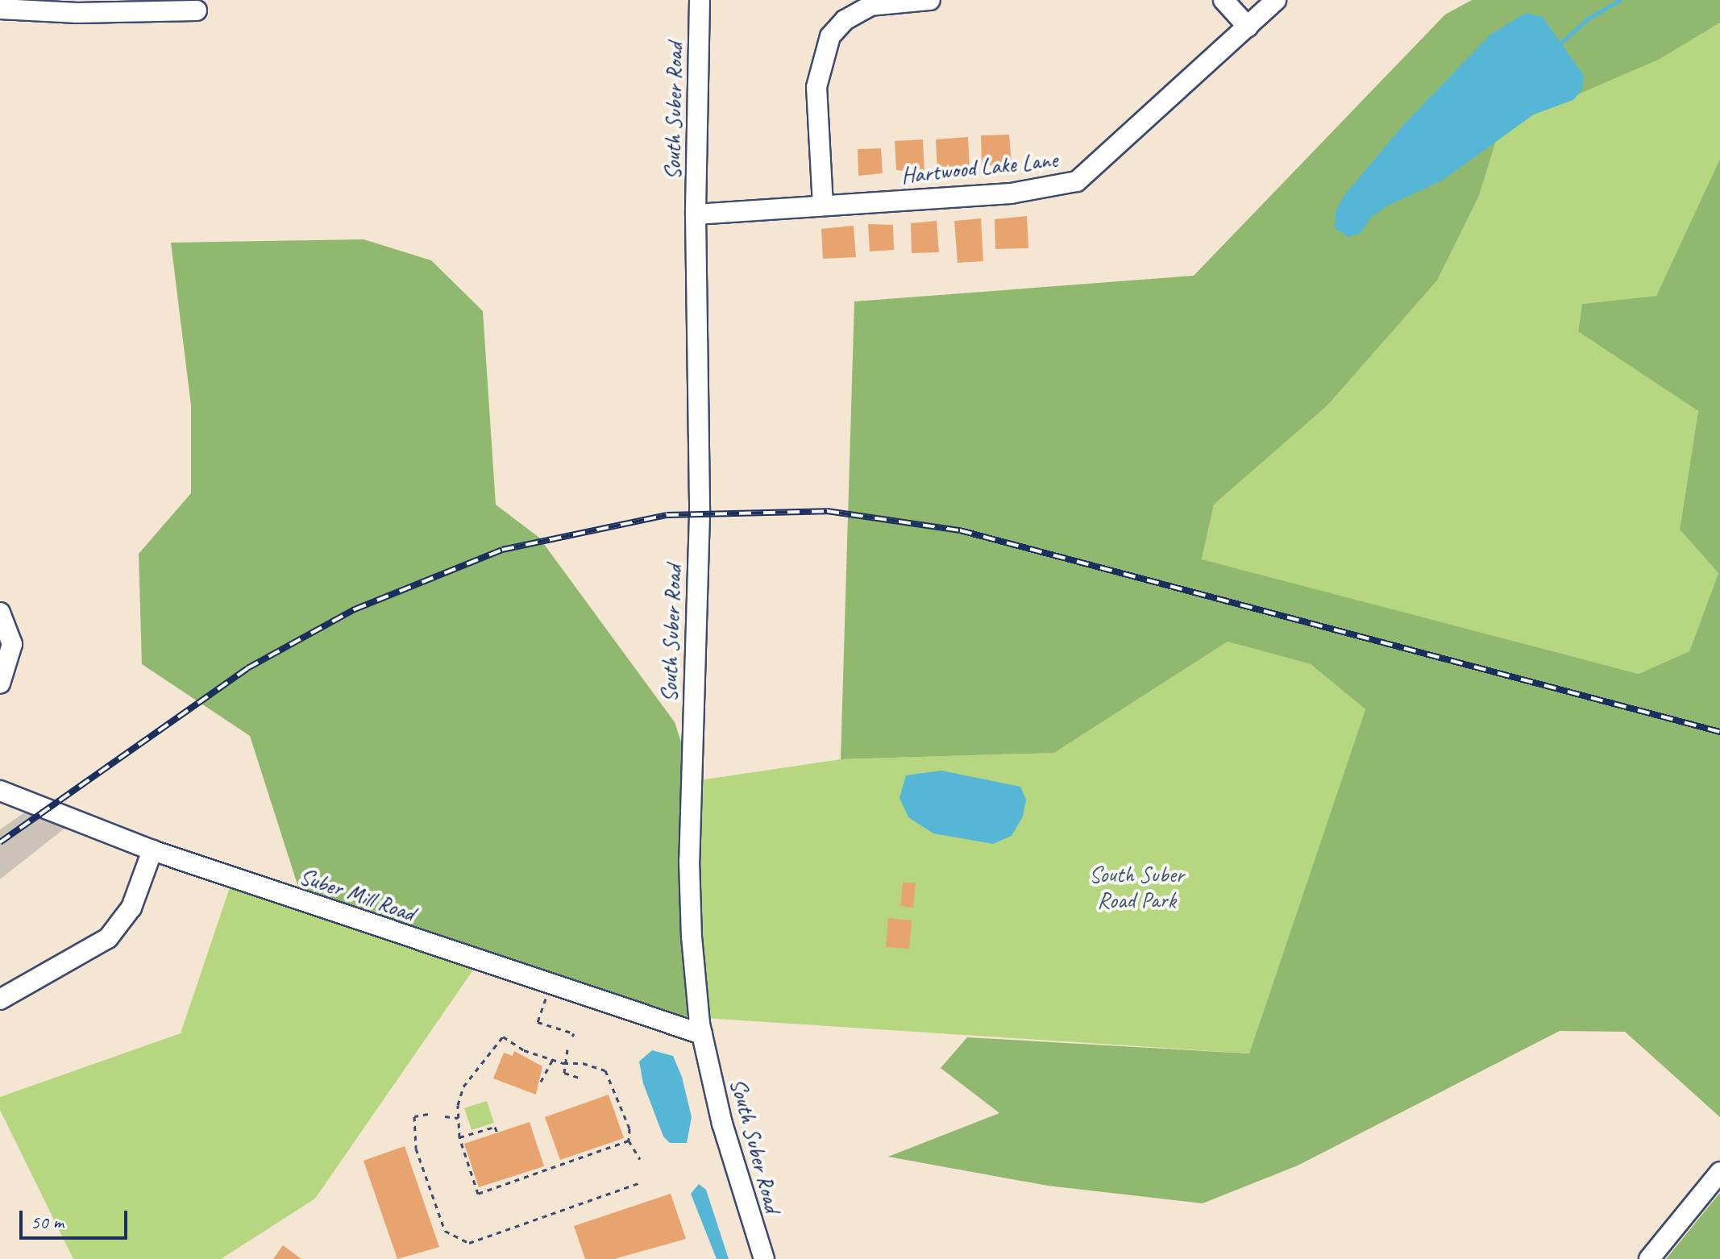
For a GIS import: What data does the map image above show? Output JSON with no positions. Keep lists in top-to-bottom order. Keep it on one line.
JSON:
{"streets":{"street":["South Suber Road","Hartwood Lake Lane","Suber Mill Road"]},"crossings":[["South Suber Road","Hartwood Lake Lane"],["South Suber Road","Suber Mill Road"]],"parks":["South Suber Road Park"],"scale_bar":"50 m"}
